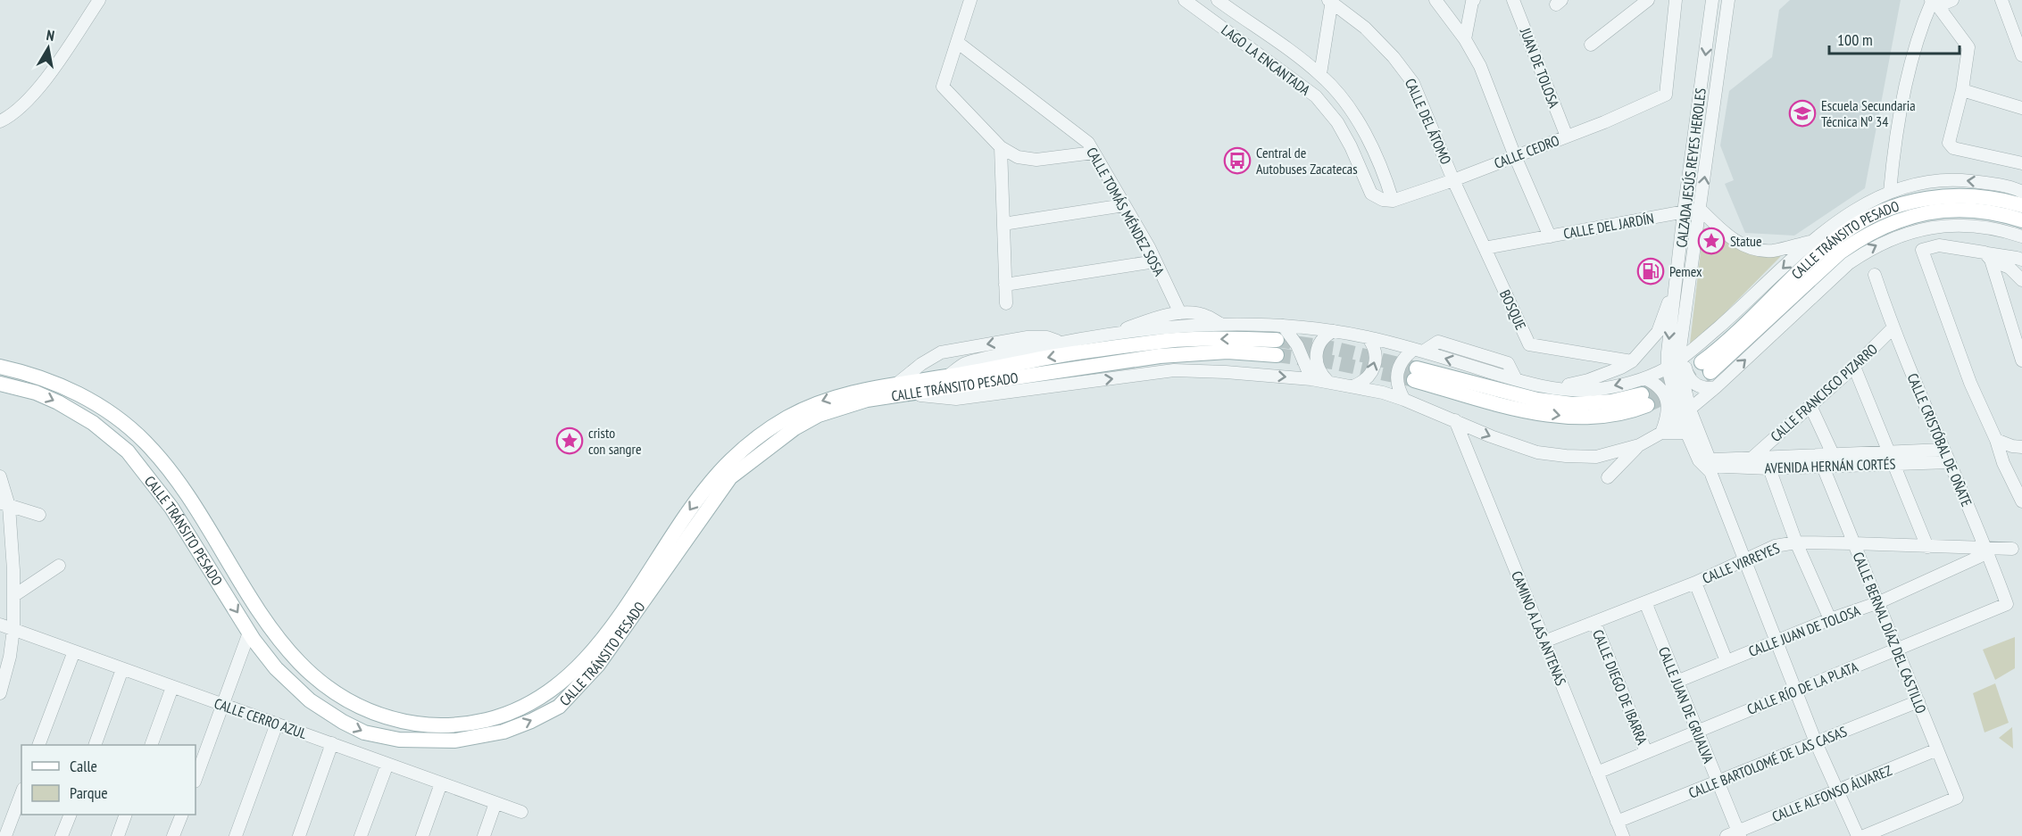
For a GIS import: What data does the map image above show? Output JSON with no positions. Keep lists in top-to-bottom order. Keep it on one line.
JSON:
{"streets":{"main road":["CALLE TRÁNSITO PESADO"],"street":["LAGO LA ENCANTADA","JUAN DE TOLOSA","CALLE DEL ÁTOMO","CALLE CEDRO","CALZADA JESÚS REYES HEROLES","CALLE TOMÁS MÉNDEZ SOSA","CALLE DEL JARDÍN","BOSQUE","CALLE FRANCISCO PIZARRO","CALLE CRISTÓBAL DE OÑATE","AVENIDA HERNÁN CORTÉS","CALLE VIRREYES","CAMINO A LAS ANTENAS","CALLE JUAN DE TOLOSA","CALLE BERNAL DÍAZ DEL CASTILLO","CALLE DIEGO DE IBARRA","CALLE RÍO DE LA PLATA","CALLE JUAN DE GRIJALVA","CALLE CERRO AZUL","CALLE BARTOLOMÉ DE LAS CASAS","CALLE ALFONSO ÁLVAREZ"]},"crossings":[["LAGO LA ENCANTADA","CALLE CEDRO"],["JUAN DE TOLOSA","CALLE CEDRO"],["CALLE DEL ÁTOMO","CALLE CEDRO"],["CALLE DEL ÁTOMO","BOSQUE"],["CALLE CEDRO","CALLE DEL JARDÍN"],["CALLE CEDRO","BOSQUE"],["CALZADA JESÚS REYES HEROLES","CALLE DEL JARDÍN"],["CALLE DEL JARDÍN","BOSQUE"],["CALLE FRANCISCO PIZARRO","CALLE CRISTÓBAL DE OÑATE"],["CALLE FRANCISCO PIZARRO","AVENIDA HERNÁN CORTÉS"],["CALLE CRISTÓBAL DE OÑATE","AVENIDA HERNÁN CORTÉS"],["CALLE CRISTÓBAL DE OÑATE","CALLE VIRREYES"],["CALLE CRISTÓBAL DE OÑATE","CALLE JUAN DE TOLOSA"],["CALLE CRISTÓBAL DE OÑATE","CALLE RÍO DE LA PLATA"],["AVENIDA HERNÁN CORTÉS","CALLE BERNAL DÍAZ DEL CASTILLO"],["CALLE VIRREYES","CAMINO A LAS ANTENAS"],["CALLE VIRREYES","CALLE JUAN DE TOLOSA"],["CALLE VIRREYES","CALLE BERNAL DÍAZ DEL CASTILLO"],["CALLE VIRREYES","CALLE DIEGO DE IBARRA"],["CALLE VIRREYES","CALLE JUAN DE GRIJALVA"],["CAMINO A LAS ANTENAS","CALLE RÍO DE LA PLATA"],["CAMINO A LAS ANTENAS","CALLE BARTOLOMÉ DE LAS CASAS"],["CALLE JUAN DE TOLOSA","CALLE BERNAL DÍAZ DEL CASTILLO"],["CALLE JUAN DE TOLOSA","CALLE JUAN DE GRIJALVA"],["CALLE BERNAL DÍAZ DEL CASTILLO","CALLE RÍO DE LA PLATA"],["CALLE BERNAL DÍAZ DEL CASTILLO","CALLE BARTOLOMÉ DE LAS CASAS"],["CALLE BERNAL DÍAZ DEL CASTILLO","CALLE ALFONSO ÁLVAREZ"],["CALLE DIEGO DE IBARRA","CALLE RÍO DE LA PLATA"],["CALLE RÍO DE LA PLATA","CALLE JUAN DE GRIJALVA"],["CALLE JUAN DE GRIJALVA","CALLE BARTOLOMÉ DE LAS CASAS"],["CALLE JUAN DE GRIJALVA","CALLE ALFONSO ÁLVAREZ"]],"places":{"school or university":["Escuela Secundaria Técnica Nº 34"],"bus stop":["Central de Autobuses Zacatecas"],"place":["Statue","cristo con sangre"],"fuel station":["Pemex"]},"legend":["Calle","Parque"],"scale_bar":"100 m","north":"top"}
